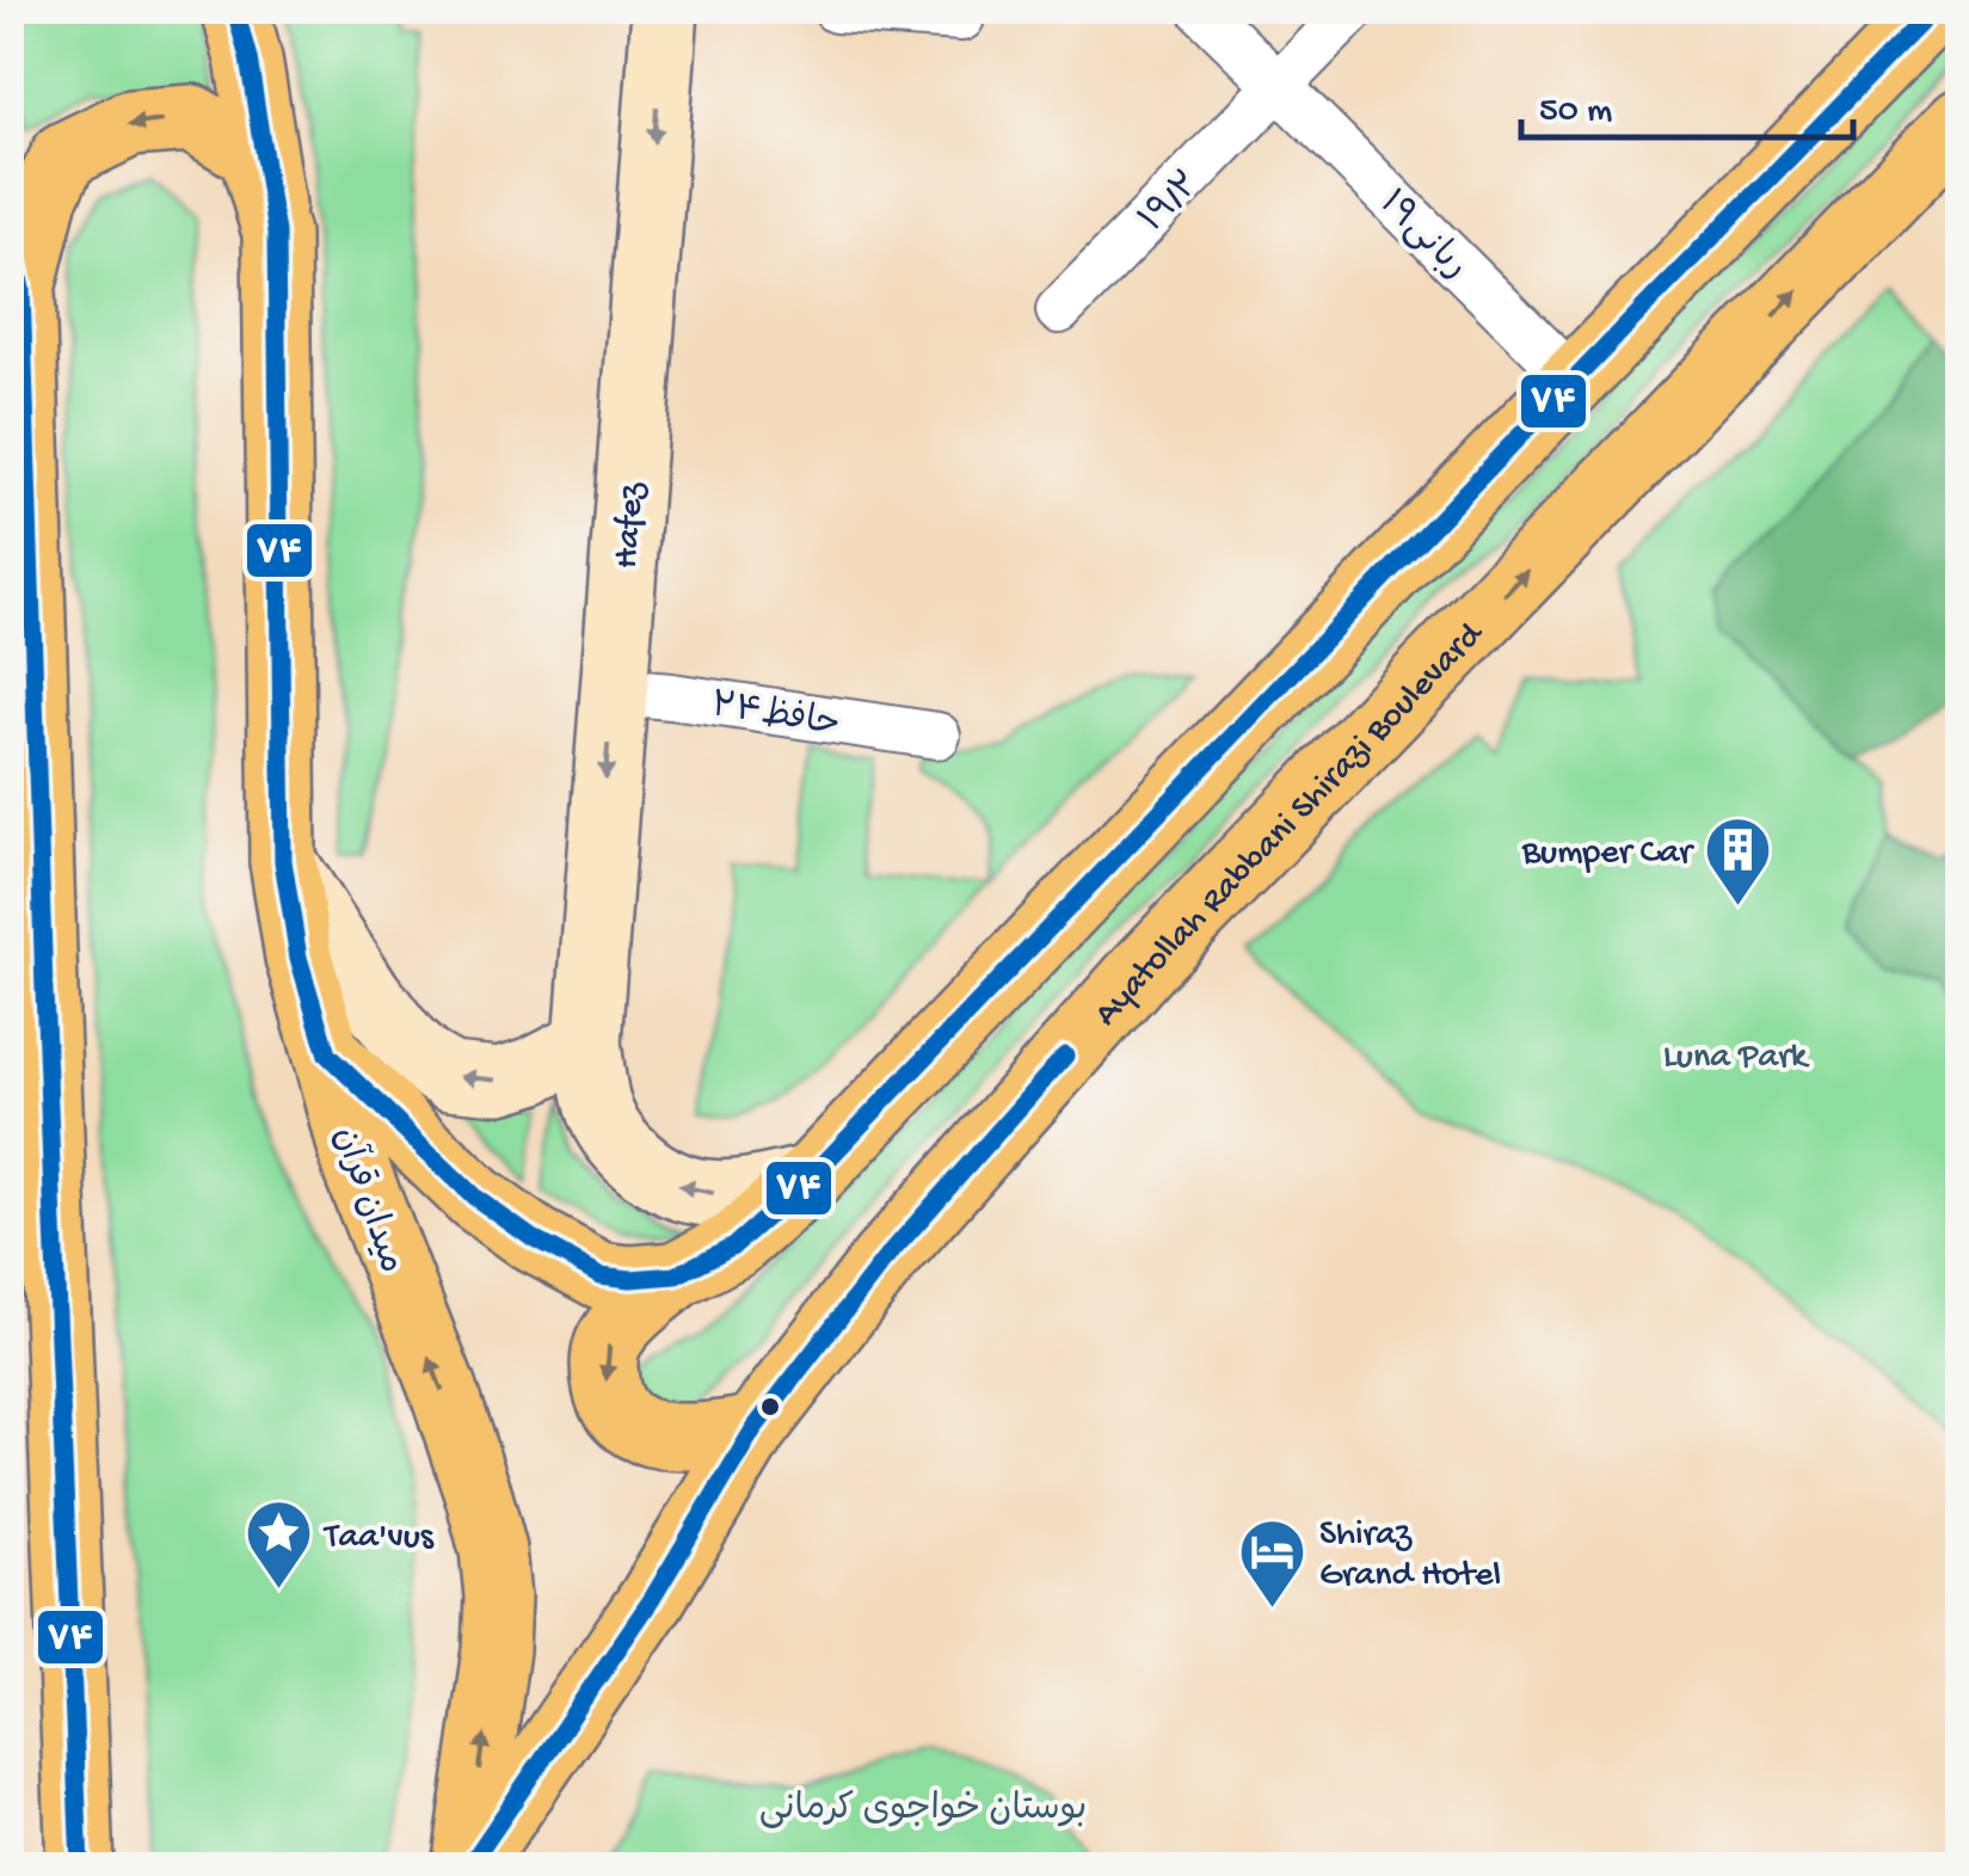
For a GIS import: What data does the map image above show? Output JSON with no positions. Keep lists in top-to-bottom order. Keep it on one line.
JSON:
{"streets":{"main road":["Hafez","Ayatollah Rabbani Shirazi Boulevard","میدان قرآن"],"street":["۱۹/۲","ربانی۱۹","حافظ۲۴"]},"crossings":[["۱۹/۲","ربانی۱۹"],["Hafez","حافظ۲۴"],["Ayatollah Rabbani Shirazi Boulevard","میدان قرآن"]],"parks":["Luna Park","بوستان خواجوی کرمانی"],"places":{"building":["Bumper Car"],"place":["Taa'vus"],"hotel":["Shiraz Grand Hotel"]},"lines":["transit line ۷۴"],"scale_bar":"50 m"}
